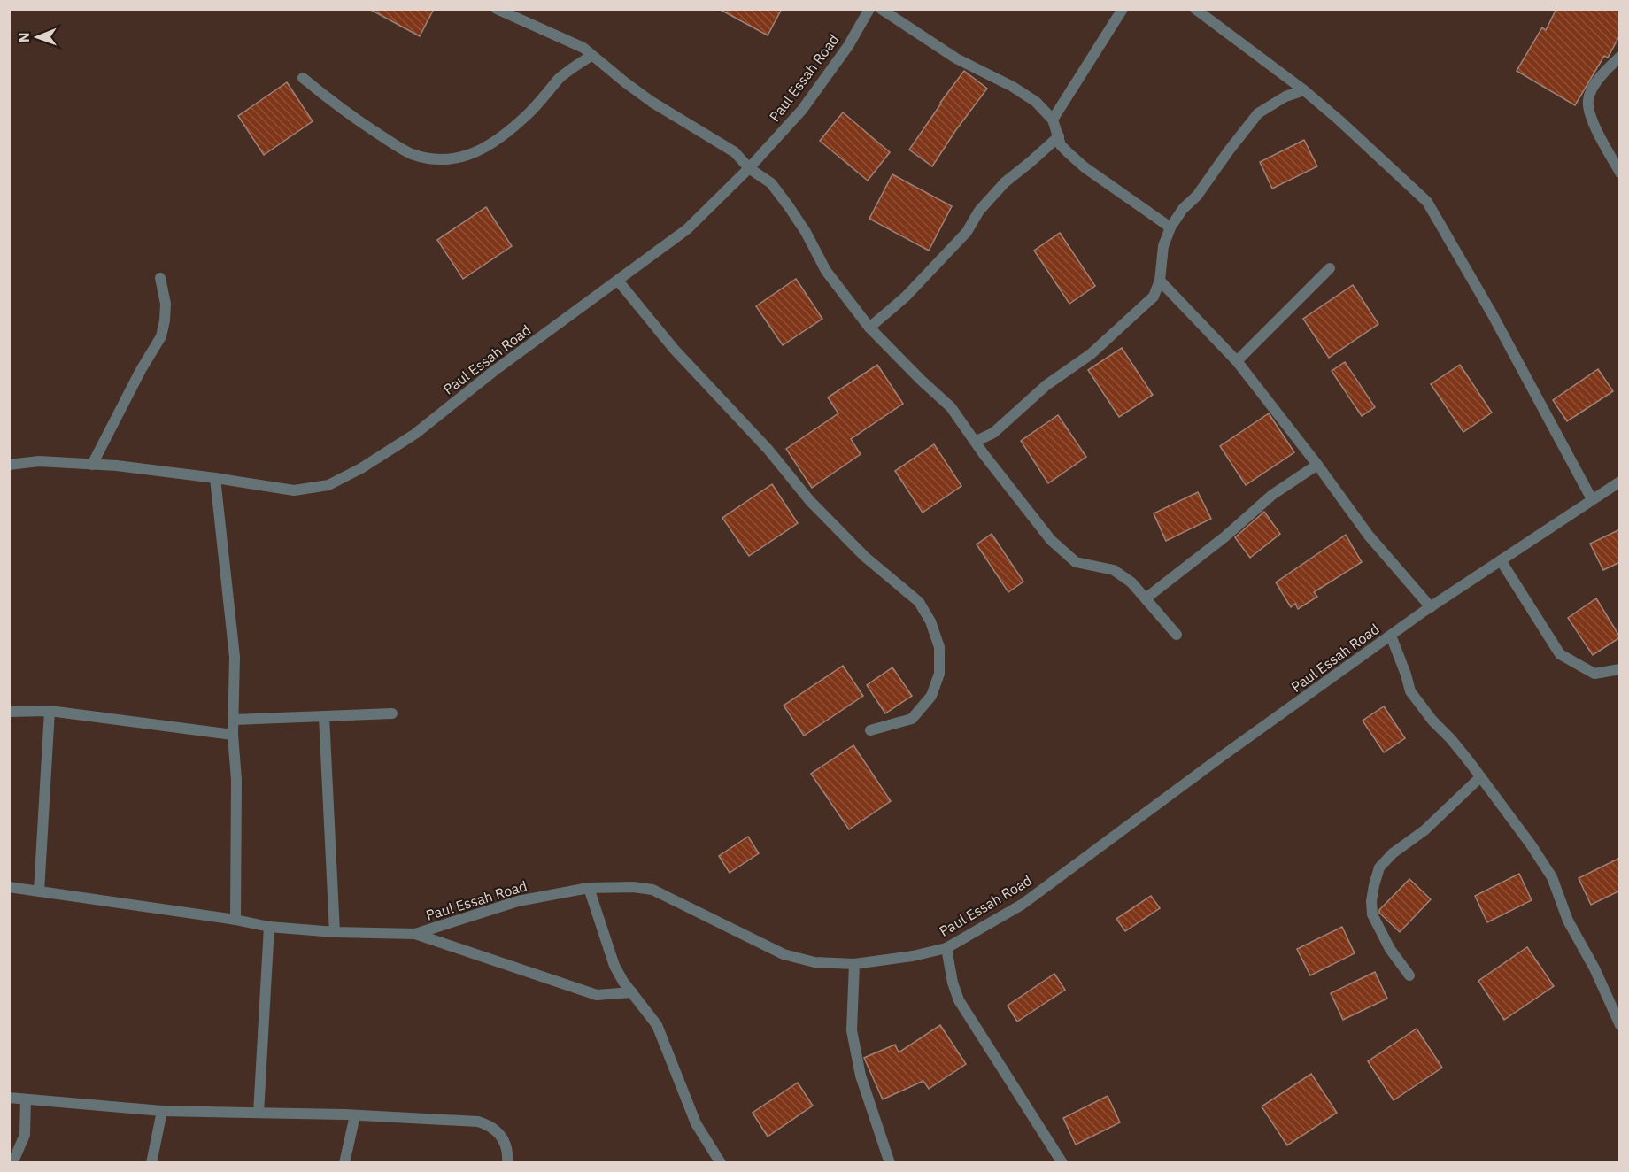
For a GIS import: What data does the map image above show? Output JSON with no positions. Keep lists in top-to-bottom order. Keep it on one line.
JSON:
{"streets":{"street":["Paul Essah Road"]},"north":"left"}
